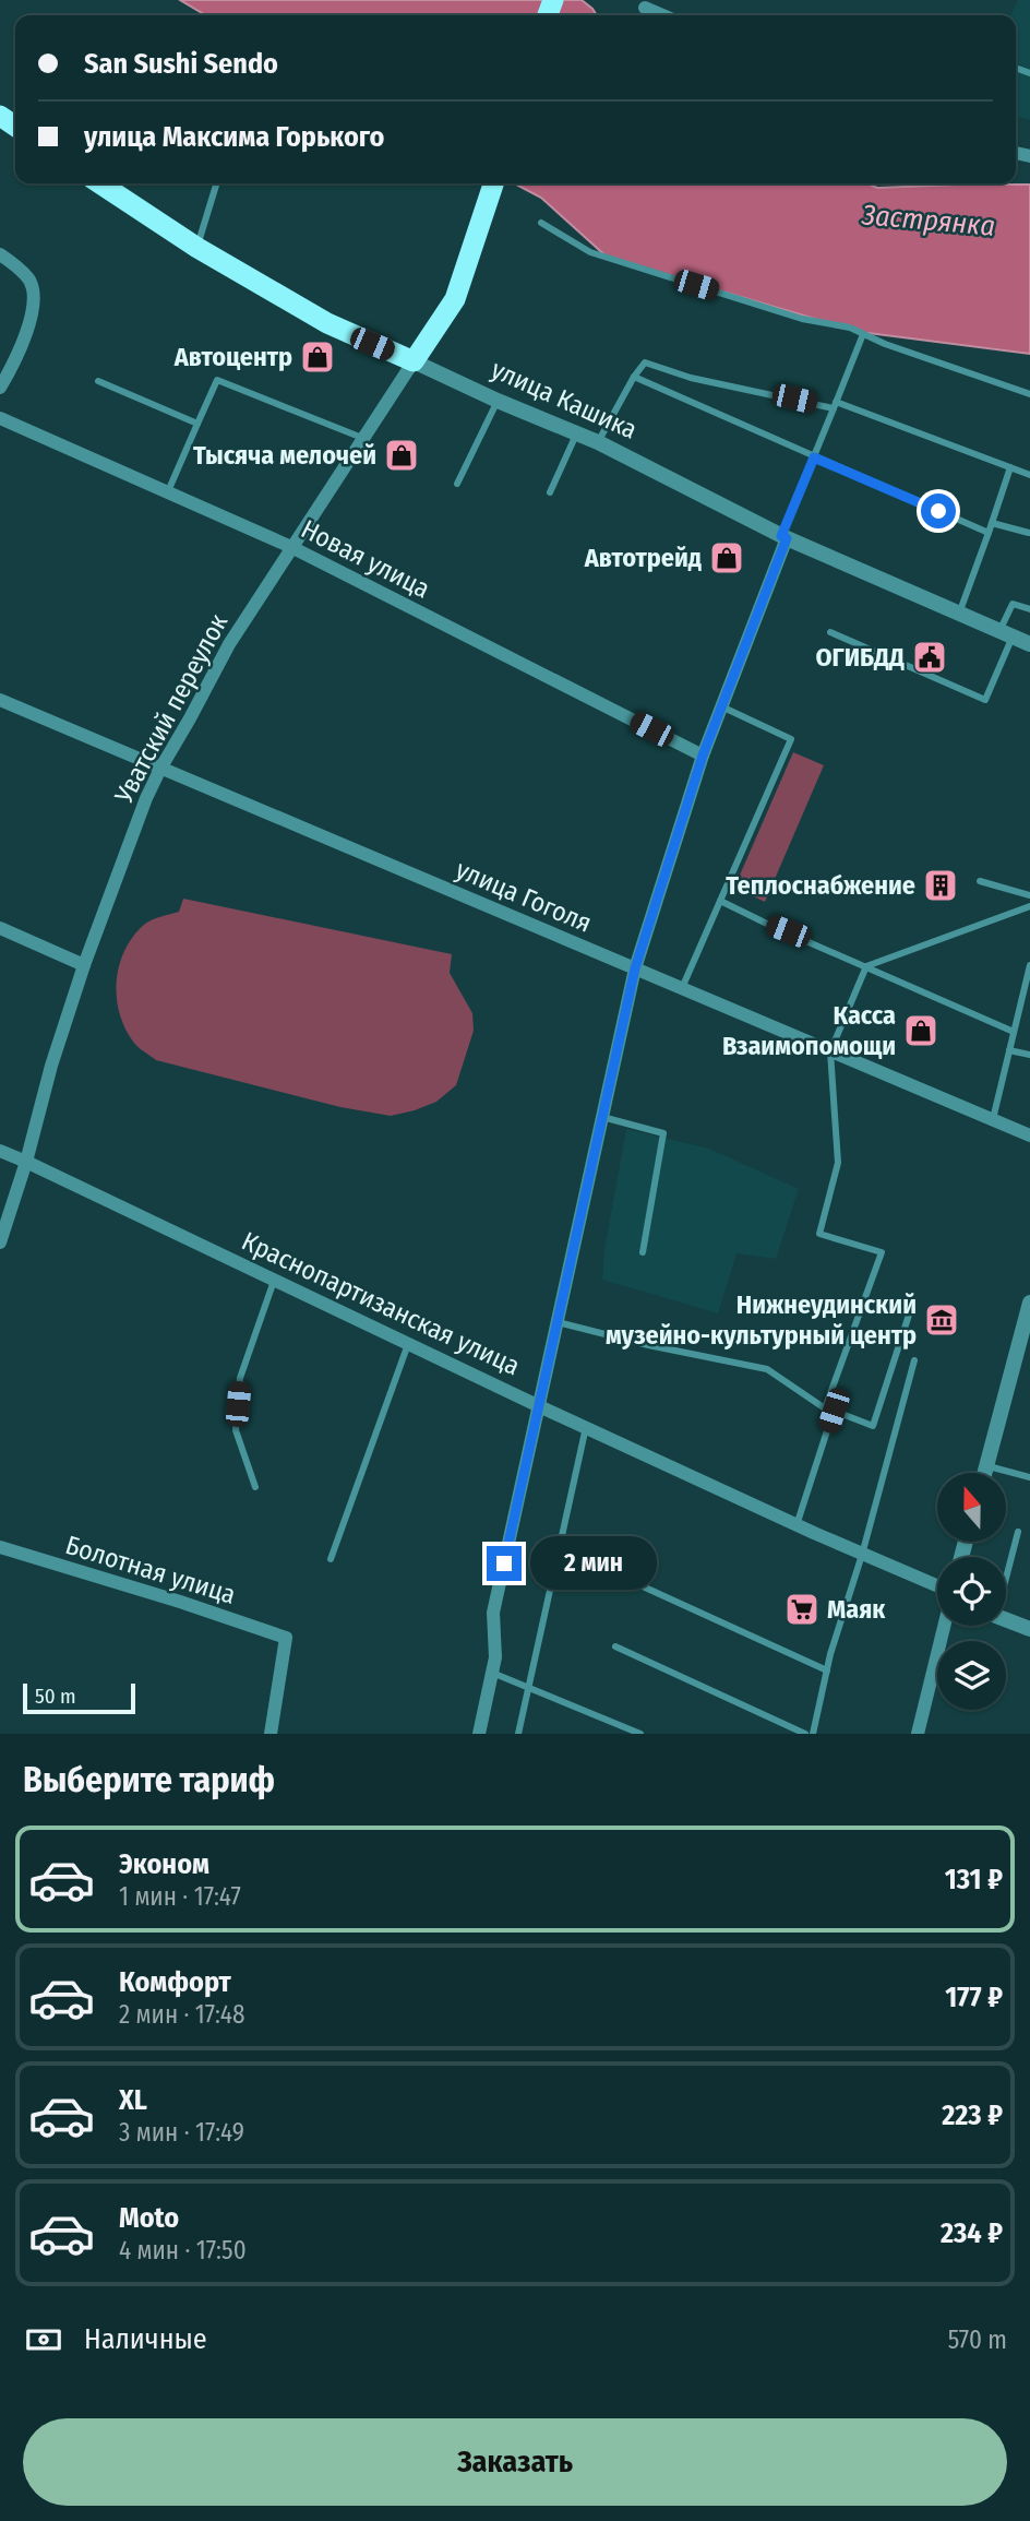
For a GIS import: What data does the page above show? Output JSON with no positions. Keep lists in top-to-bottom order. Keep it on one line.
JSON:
{"streets":{"highway":["улица Кашика"],"street":["Новая улица","Уватский переулок","улица Гоголя","Краснопартизанская улица","Болотная улица"]},"crossings":[["улица Кашика","Уватский переулок"],["Новая улица","Уватский переулок"],["Уватский переулок","улица Гоголя"],["Уватский переулок","Краснопартизанская улица"]],"water":["Застрянка"],"places":{"shop":["Автоцентр","Тысяча мелочей","Автотрейд","Касса Взаимопомощи"],"public building":["ОГИБДД"],"building":["Теплоснабжение"],"museum":["Нижнеудинский музейно-культурный центр"],"supermarket":["Маяк"]},"scale_bar":"50 m","north":"top","page":{"banner":["San Sushi Sendo","улица Максима Горького"],"bubble":"2 мин","scale":"50 m","heading":"Выберите тариф","list":[{"name":"Эконом","note":"1 мин · 17:47","value":"131 ₽"},{"name":"Комфорт","note":"2 мин · 17:48","value":"177 ₽"},{"name":"XL","note":"3 мин · 17:49","value":"223 ₽"},{"name":"Moto","note":"4 мин · 17:50","value":"234 ₽"}],"pay":["Наличные","570 m"],"buttons":"Заказать"}}
